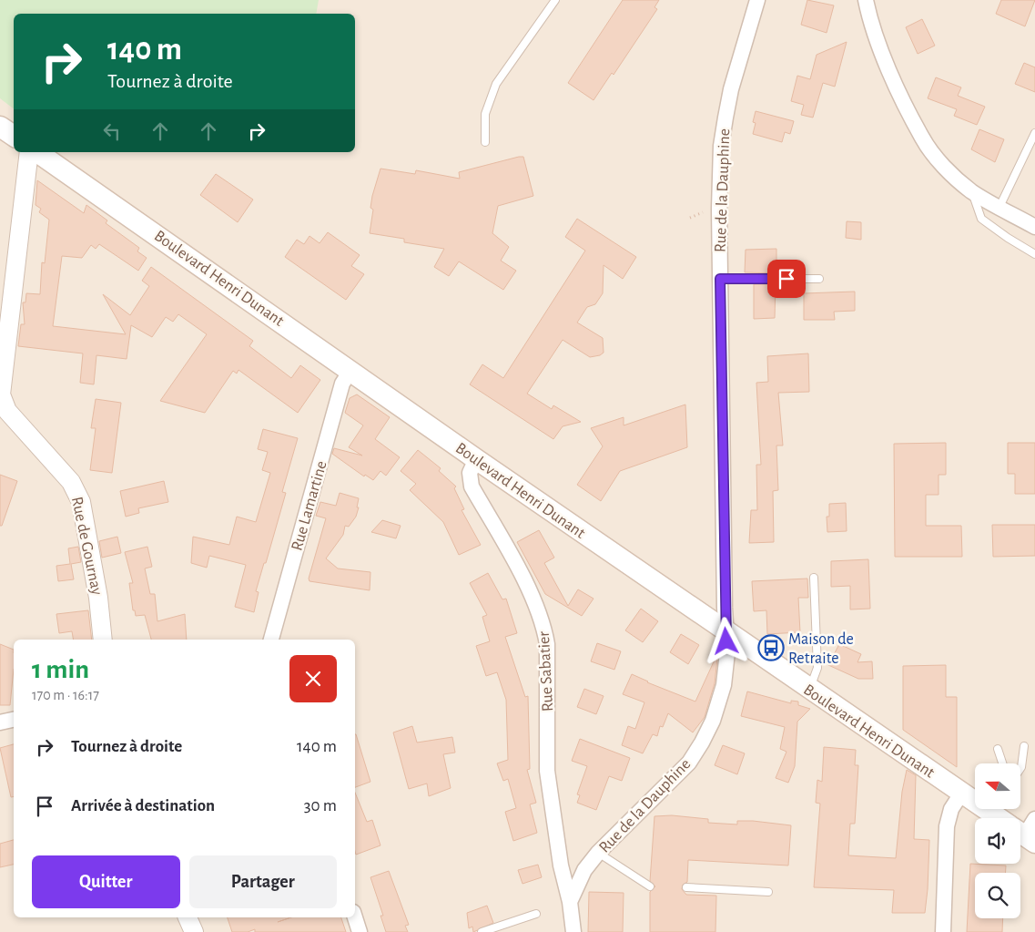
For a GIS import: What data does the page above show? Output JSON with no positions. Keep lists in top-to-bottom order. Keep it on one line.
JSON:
{"streets":{"main road":["Boulevard Henri Dunant"],"street":["Rue de la Dauphine","Rue Lamartine","Rue de Gournay","Rue Sabatier"]},"crossings":[["Rue de la Dauphine","Boulevard Henri Dunant"],["Rue de la Dauphine","Rue Sabatier"],["Boulevard Henri Dunant","Rue Lamartine"],["Boulevard Henri Dunant","Rue Sabatier"]],"places":{"bus stop":["Maison de Retraite"]},"north":"left","page":{"turn":["140 m","Tournez à droite"],"heading":["1 min","170 m · 16:17"],"list":[{"name":"Tournez à droite","value":"140 m"},{"name":"Arrivée à destination","value":"30 m"}],"buttons":["Quitter","Partager"]}}
